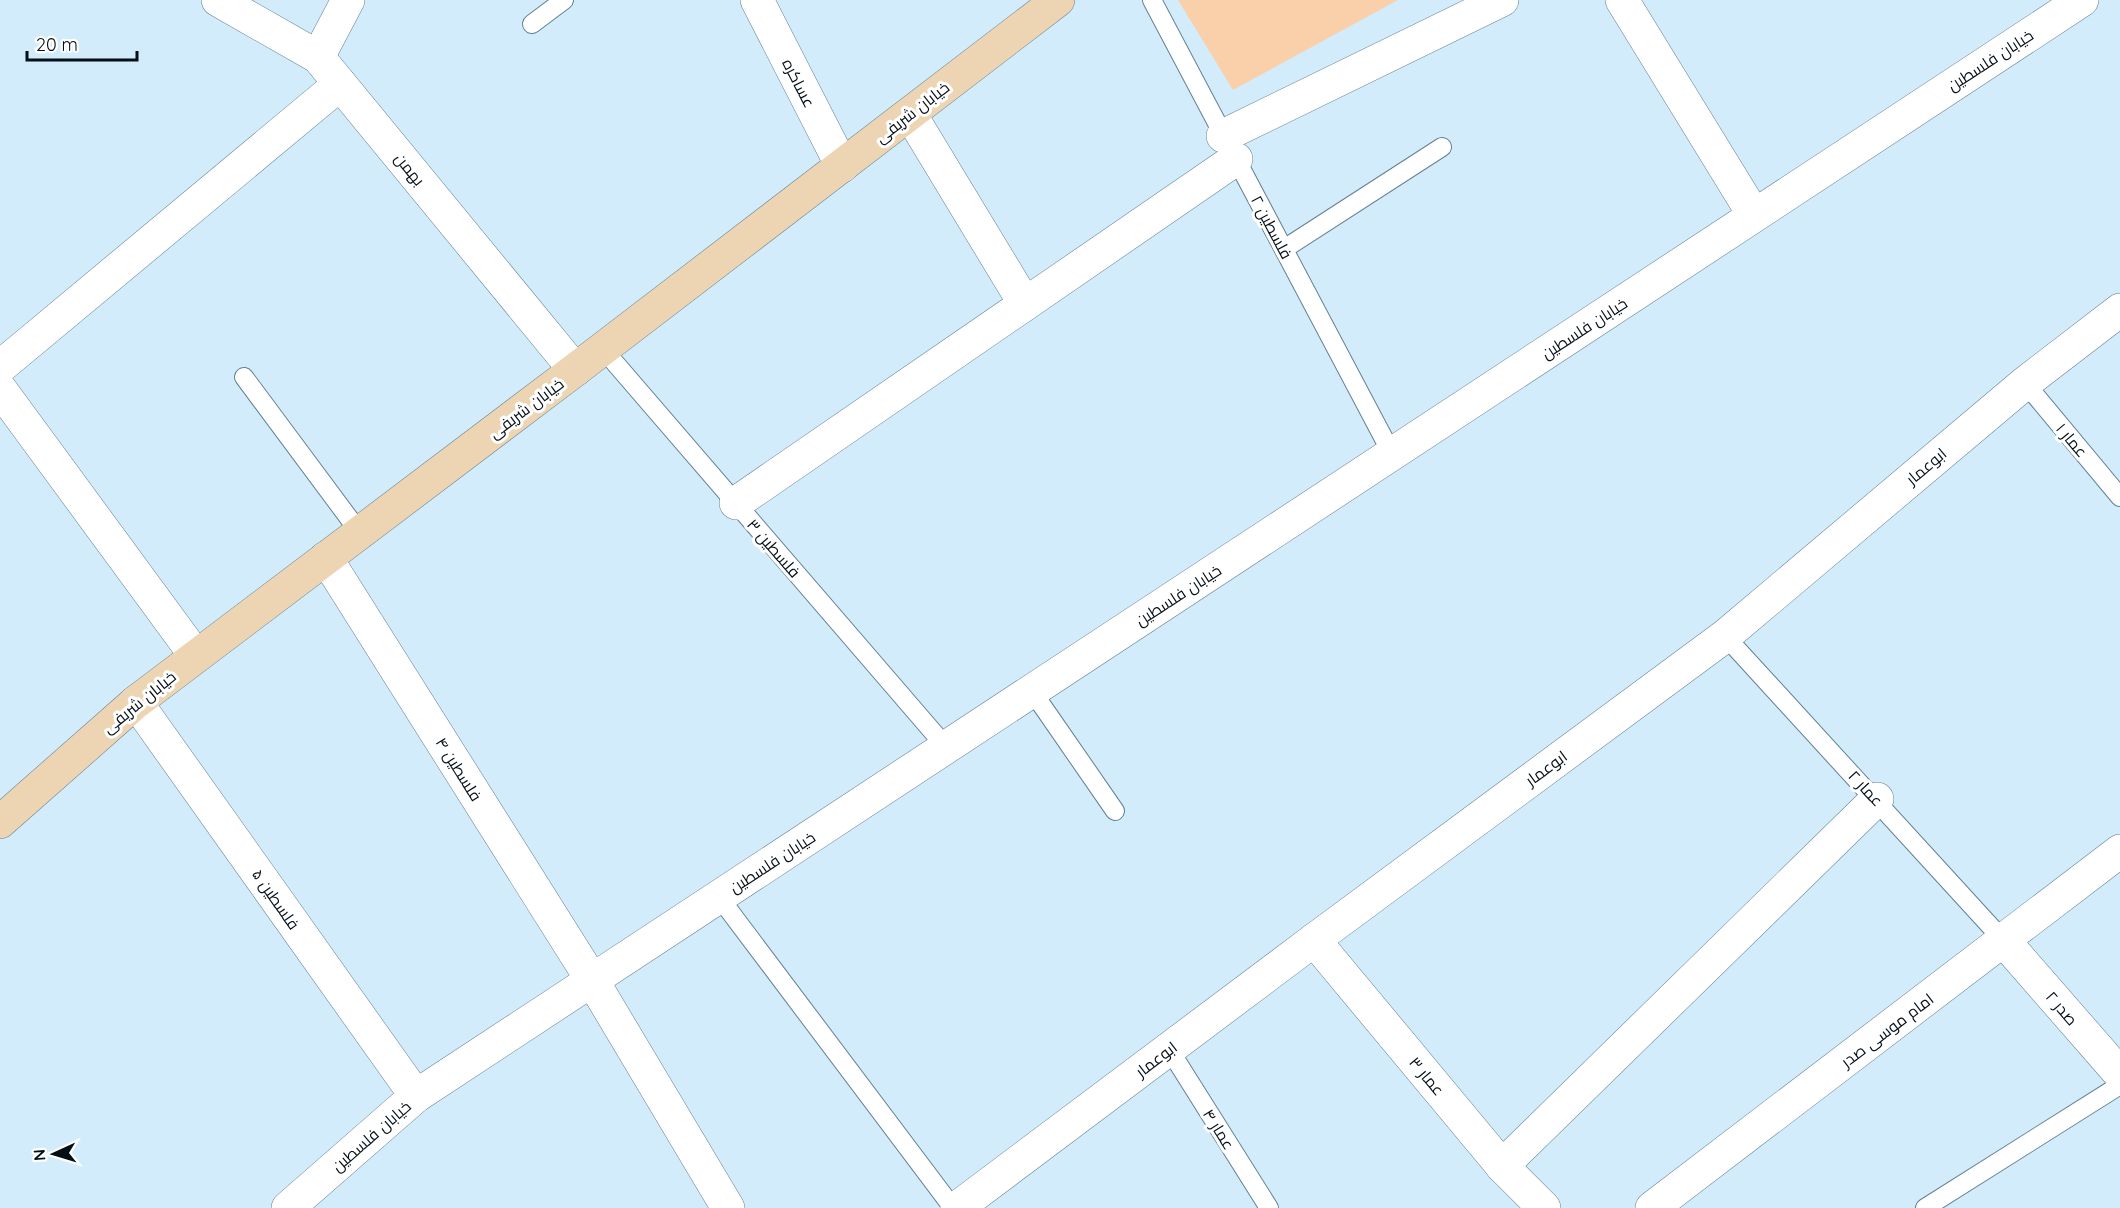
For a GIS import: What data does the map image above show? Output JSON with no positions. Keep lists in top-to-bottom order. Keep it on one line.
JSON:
{"streets":{"street":["خیابان فلسطین","عساکره","خیابان شریفی","بهمن","ابوعمار","فلسطین ۴","فلسطین ۵","صدر ۲","امام موسی صدر","عمار ۳"],"lane":["فلسطین ۲","عمار ۱","فلسطین ۳","عمار ۲","عمار ۴"]},"crossings":[["خیابان فلسطین","فلسطین ۲"],["خیابان فلسطین","فلسطین ۳"],["خیابان فلسطین","فلسطین ۴"],["خیابان فلسطین","فلسطین ۵"],["عساکره","خیابان شریفی"],["خیابان شریفی","بهمن"],["خیابان شریفی","فلسطین ۳"],["خیابان شریفی","فلسطین ۴"],["خیابان شریفی","فلسطین ۵"],["عمار ۱","ابوعمار"],["ابوعمار","عمار ۲"],["ابوعمار","عمار ۳"],["ابوعمار","عمار ۴"],["عمار ۲","صدر ۲"],["عمار ۲","امام موسی صدر"],["صدر ۲","امام موسی صدر"]],"scale_bar":"20 m","north":"left"}
